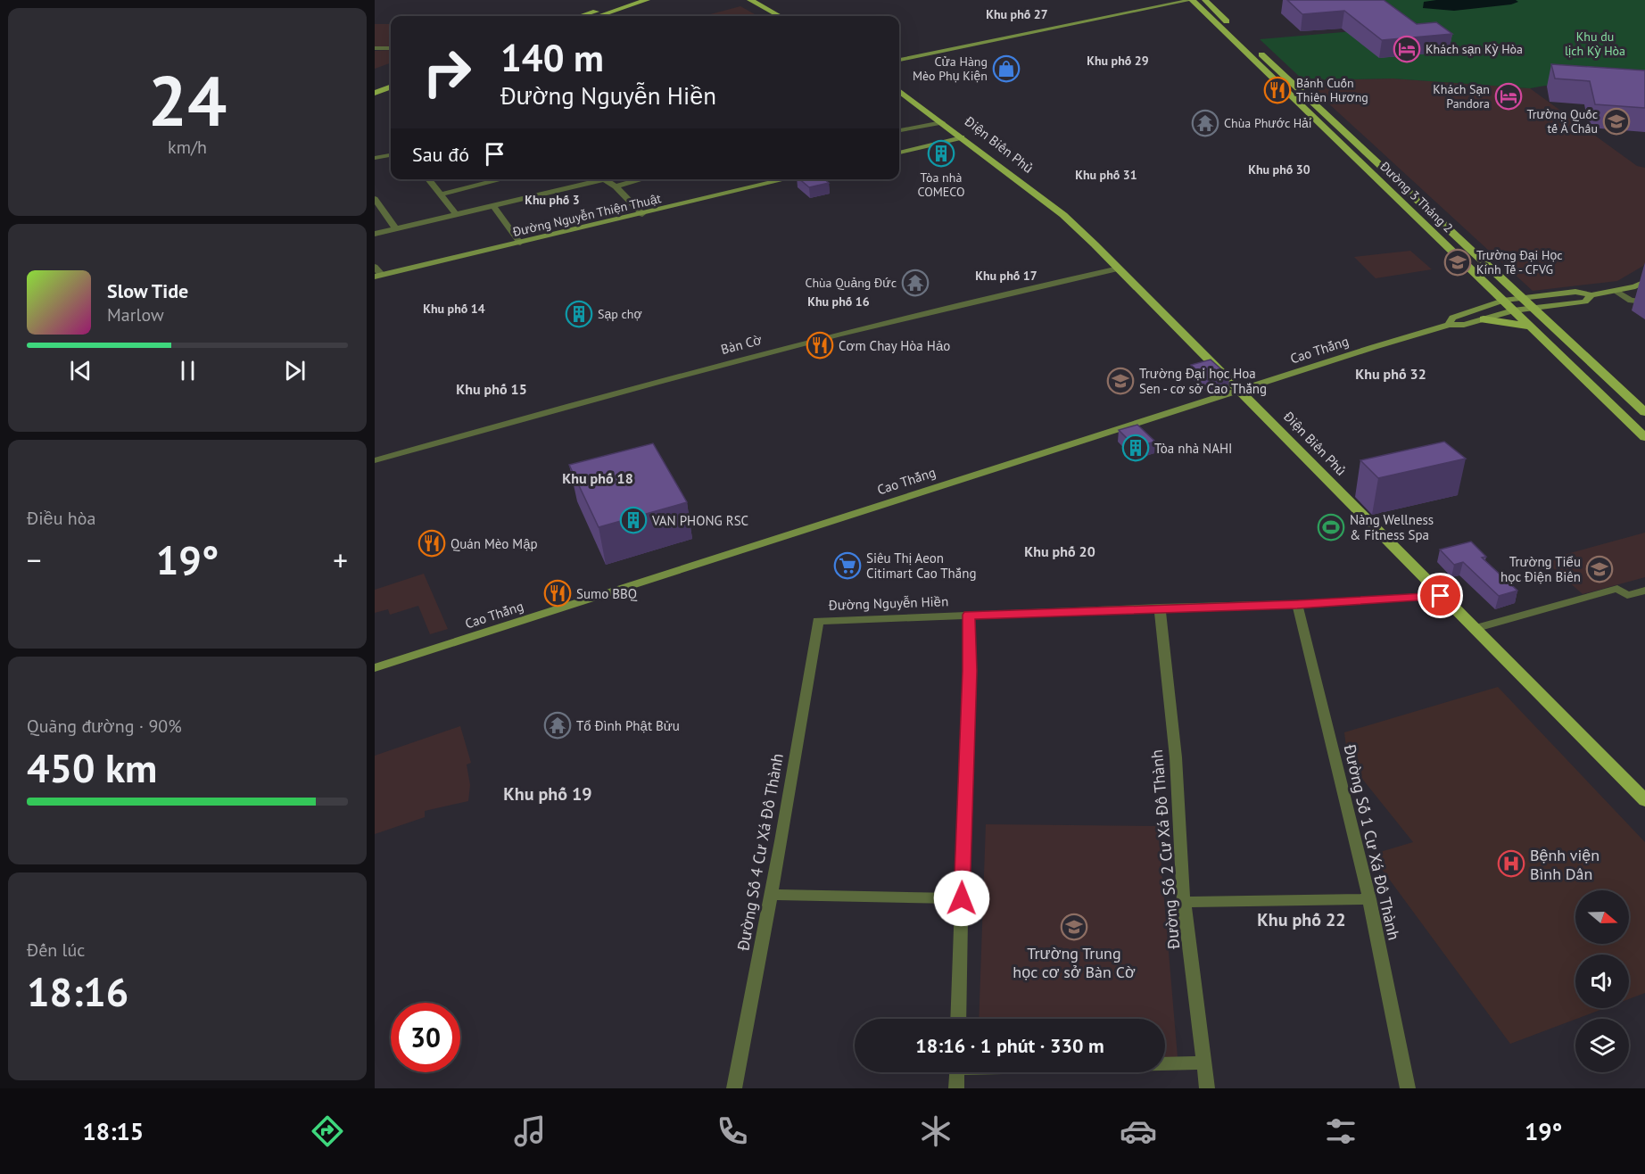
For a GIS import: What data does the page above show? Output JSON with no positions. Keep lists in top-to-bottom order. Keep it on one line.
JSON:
{"streets":{"main road":["Điện Biên Phủ","Đường 3 Tháng 2"],"street":["Đường Nguyễn Thiện Thuật","Bàn Cờ","Cao Thắng","Đường Nguyễn Hiền","Ðường Số 1 Cư Xá Đô Thành","Ðường Số 2 Cư Xá Đô Thành","Ðường Số 4 Cư Xá Đô Thành"]},"crossings":[["Điện Biên Phủ","Bàn Cờ"],["Điện Biên Phủ","Cao Thắng"],["Điện Biên Phủ","Đường Nguyễn Hiền"],["Đường 3 Tháng 2","Cao Thắng"],["Đường Nguyễn Hiền","Ðường Số 1 Cư Xá Đô Thành"],["Đường Nguyễn Hiền","Ðường Số 2 Cư Xá Đô Thành"],["Đường Nguyễn Hiền","Ðường Số 4 Cư Xá Đô Thành"]],"districts":["Khu phố 27","Khu phố 29","Khu phố 30","Khu phố 31","Khu phố 3","Khu phố 17","Khu phố 16","Khu phố 14","Khu phố 32","Khu phố 15","Khu phố 18","Khu phố 20","Khu phố 19","Khu phố 22"],"parks":["Khu du lịch Kỳ Hòa"],"places":{"hotel":["Khách sạn Kỳ Hòa","Khách Sạn Pandora"],"shop":["Cửa Hàng Mèo Phụ Kiện"],"restaurant":["Bánh Cuốn Thiên Hương","Cơm Chay Hòa Hảo","Quán Mèo Mập","Sumo BBQ"],"school or university":["Trường Quốc tế Á Châu","Trường Đại Học Kinh Tế - CFVG","Trường Đại học Hoa Sen - cơ sở Cao Thắng","Trường Tiểu học Điện Biên","Trường Trung học cơ sở Bàn Cờ"],"temple":["Chùa Phước Hải","Chùa Quảng Đức","Tổ Đình Phật Bửu"],"building":["Tòa nhà COMECO","Sạp chợ","Tòa nhà NAHI","VAN PHONG RSC"],"sports":["Nàng Wellness & Fitness Spa"],"supermarket":["Siêu Thị Aeon Citimart Cao Thắng"],"hospital":["Bệnh viện Bình Dân"]},"north":"right","page":{"tile":[["24","km/h"],"Điều hòa",["Quãng đường · 90%","450 km"],["Đến lúc","18:16"]],"turn":["140 m","Đường Nguyễn Hiền"],"then":"Sau đó","song":["Slow Tide","Marlow"],"heat":["−","19°","+"],"limit":"30","trip":"18:16 · 1 phút · 330 m","tabs":["18:15","19°"]}}
